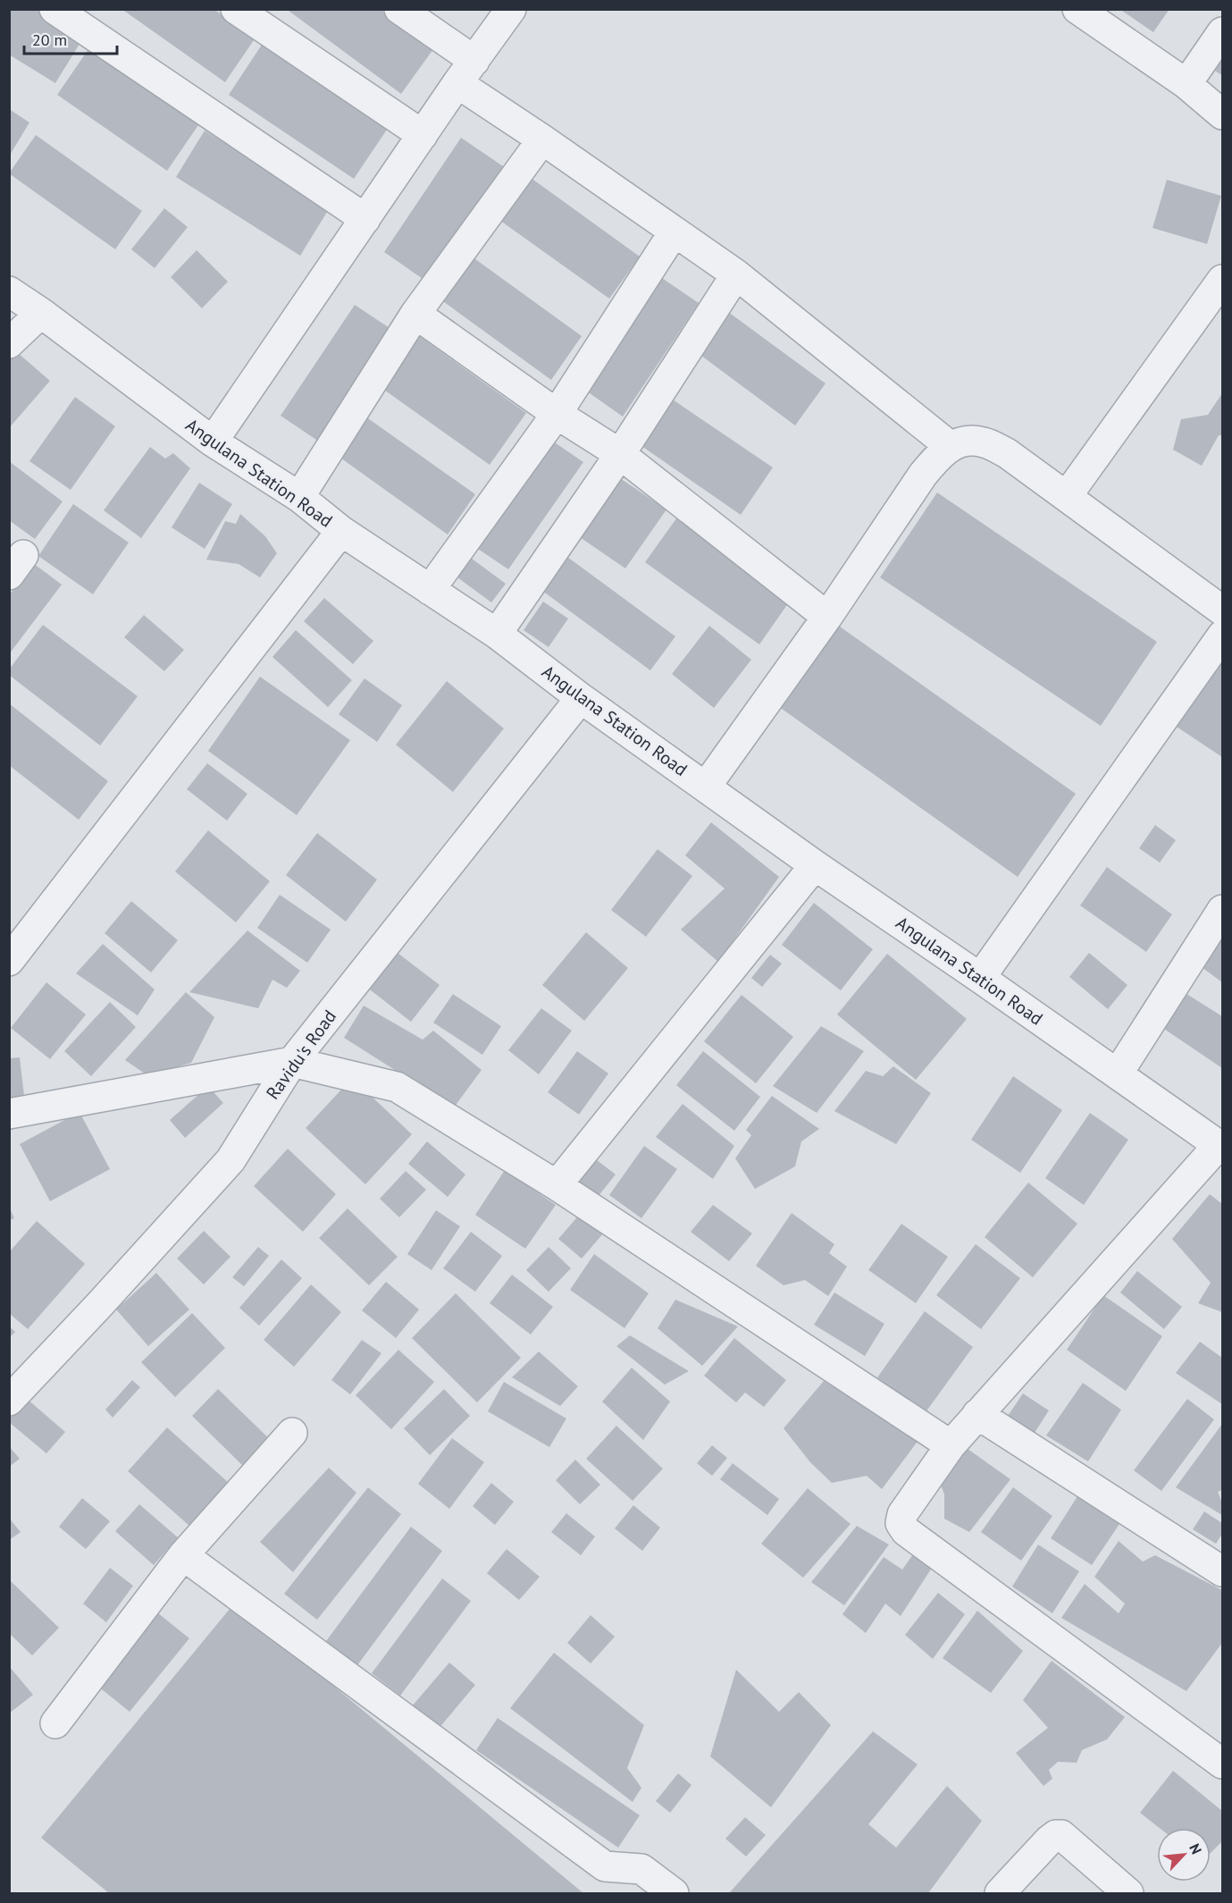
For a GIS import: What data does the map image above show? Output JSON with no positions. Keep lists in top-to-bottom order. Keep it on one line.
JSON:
{"streets":{"street":["Angulana Station Road","Ravidu's Road"]},"crossings":[["Angulana Station Road","Ravidu's Road"]],"scale_bar":"20 m","north":"top right"}
